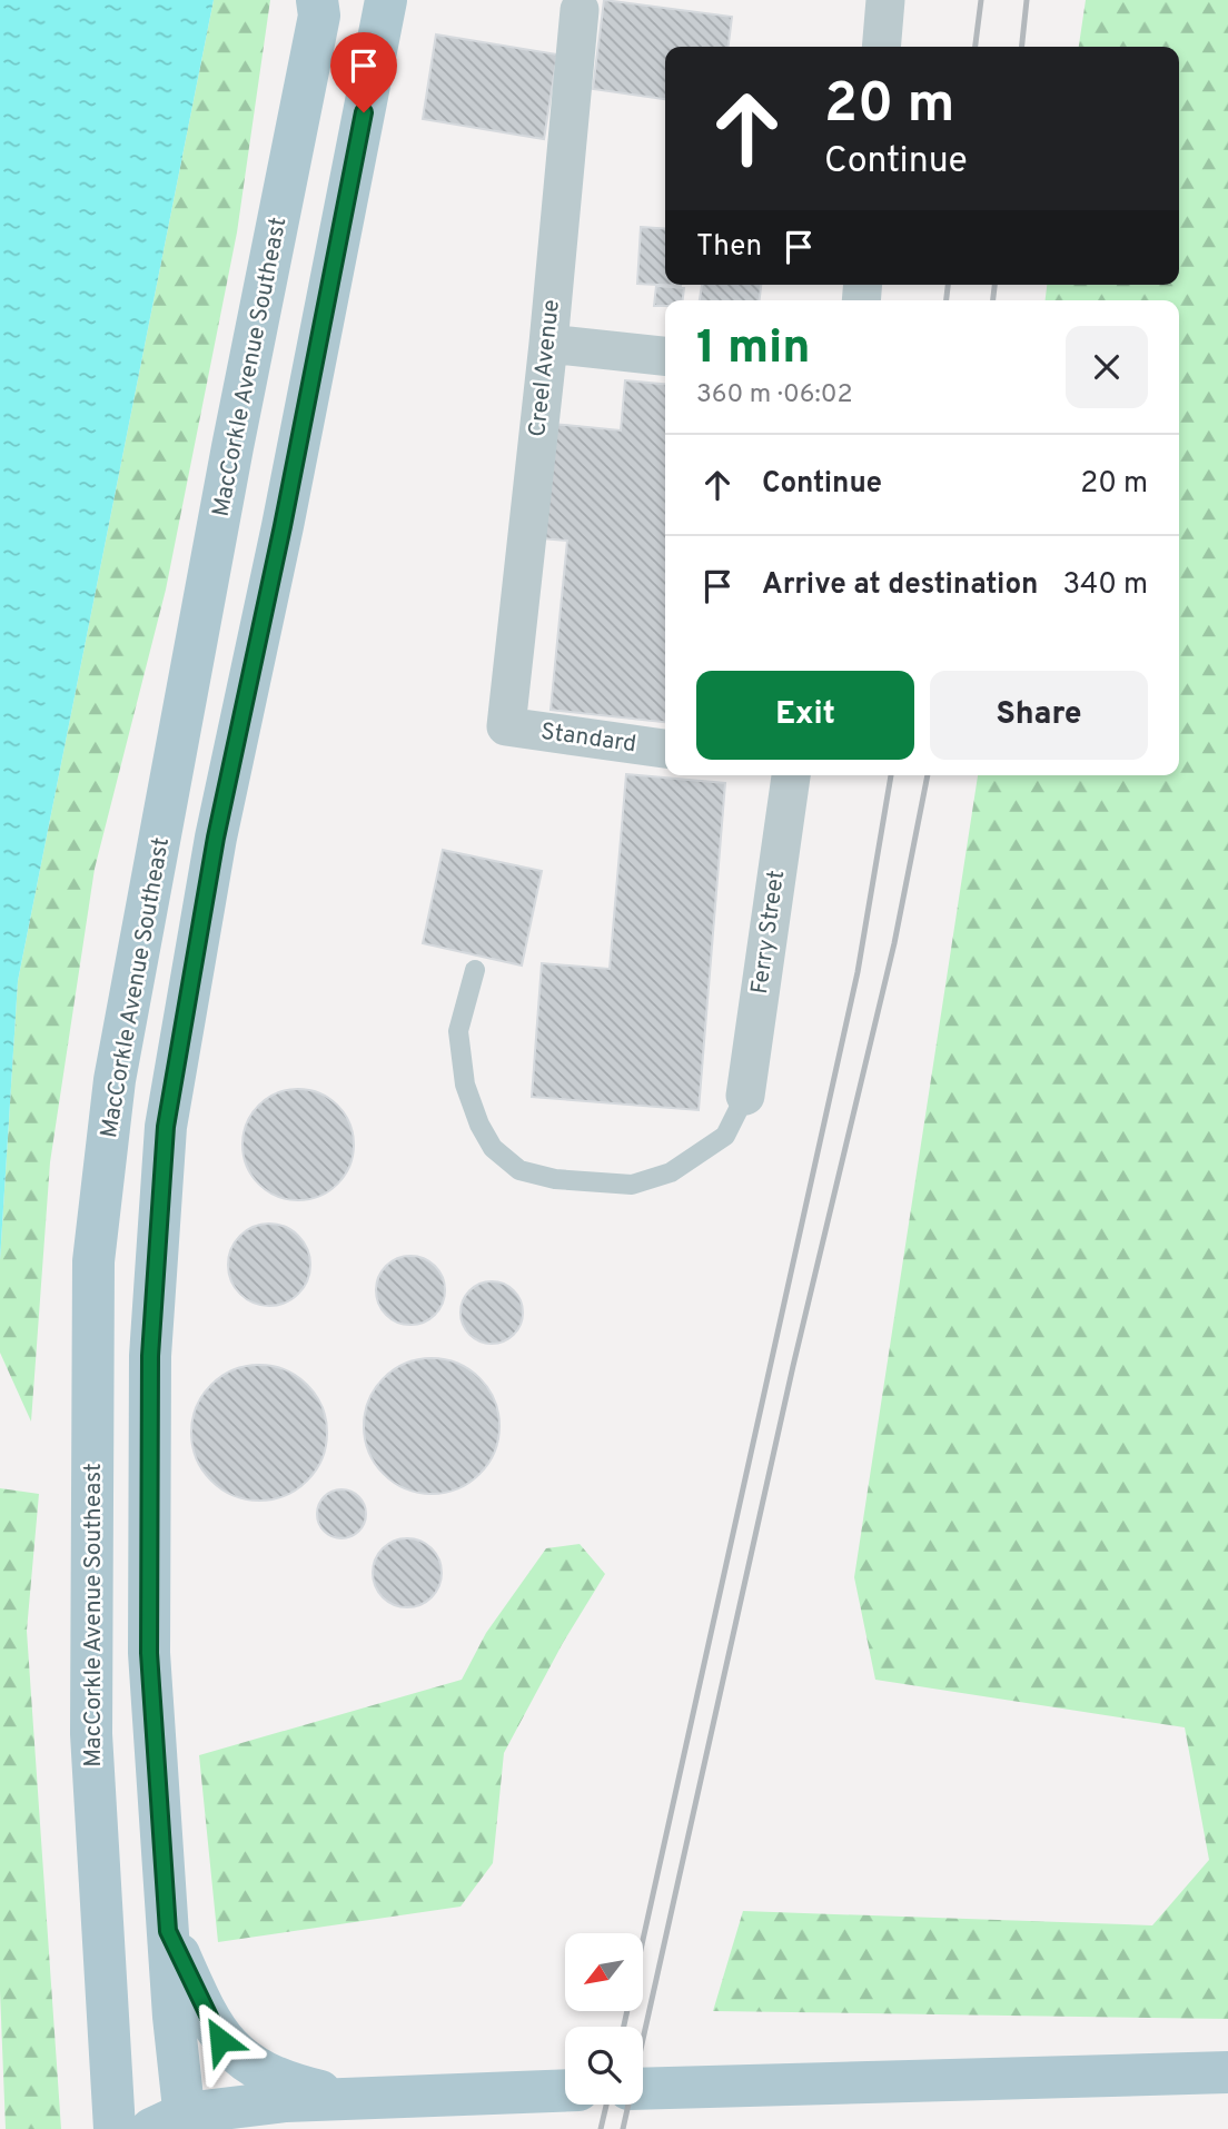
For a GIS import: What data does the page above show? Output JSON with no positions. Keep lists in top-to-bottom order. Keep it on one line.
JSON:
{"streets":{"main road":["MacCorkle Avenue Southeast"],"street":["Creel Avenue","Standard","Ferry Street"]},"crossings":[["Creel Avenue","Standard"]],"north":"bottom left","page":{"turn":["20 m","Continue"],"then":"Then","heading":["1 min","360 m · 06:02"],"list":[{"name":"Continue","value":"20 m"},{"name":"Arrive at destination","value":"340 m"}],"buttons":["Exit","Share"]}}
